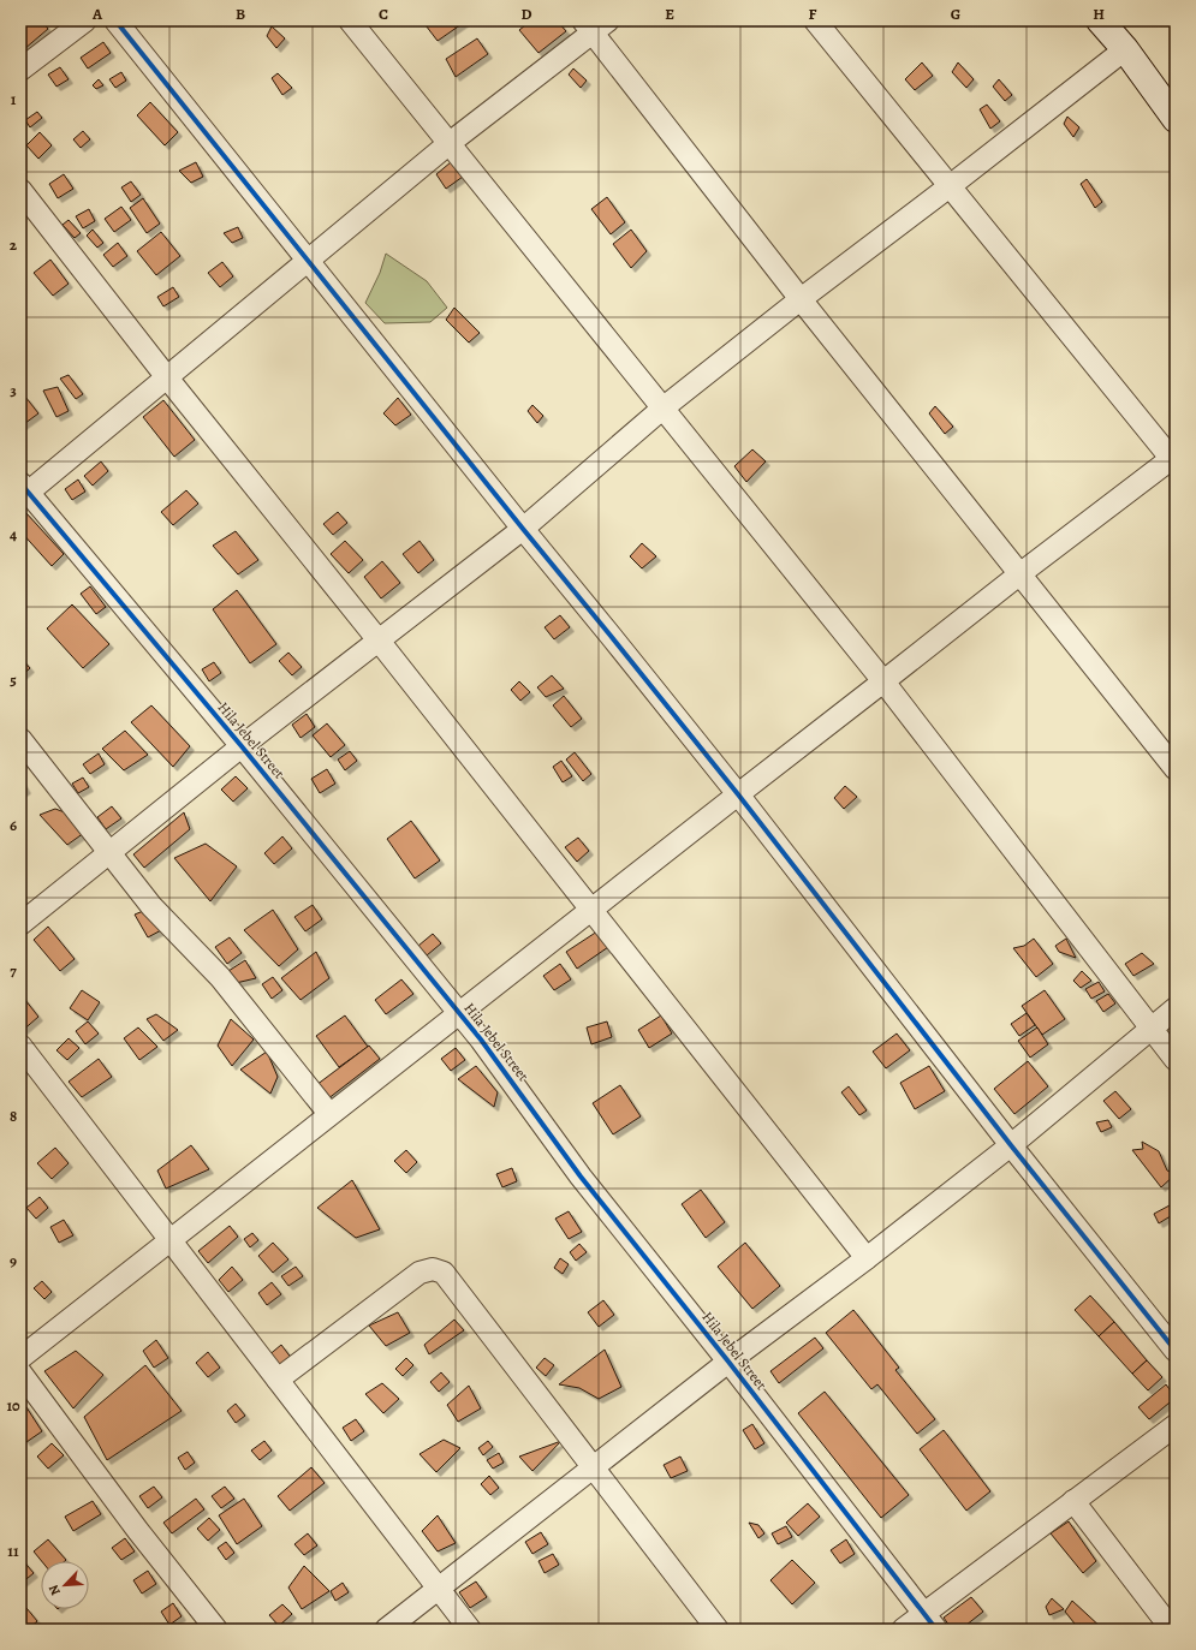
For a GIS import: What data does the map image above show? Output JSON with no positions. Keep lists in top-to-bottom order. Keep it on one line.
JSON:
{"streets":{"street":["Hila Jebel Street"]},"north":"bottom left","grid":{"columns":["A","B","C","D","E","F","G","H"],"rows":["1","2","3","4","5","6","7","8","9","10","11"]}}
